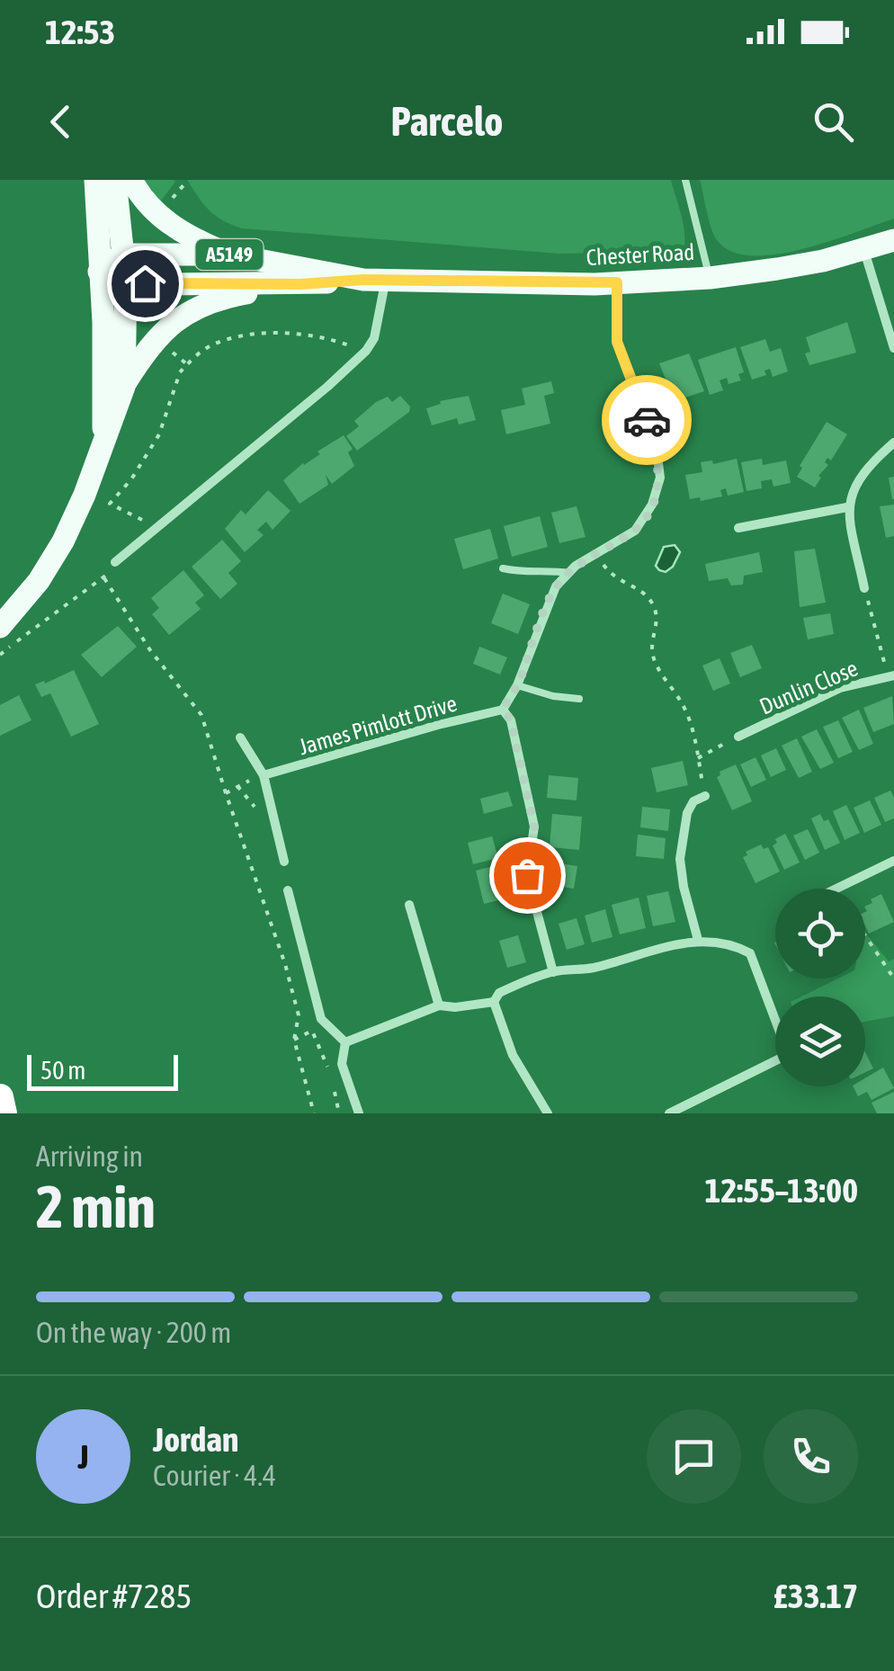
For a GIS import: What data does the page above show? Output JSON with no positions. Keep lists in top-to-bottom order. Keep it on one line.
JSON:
{"streets":{"main road":["A5149","Chester Road"],"street":["Dunlin Close","James Pimlott Drive"]},"scale_bar":"50 m","page":{"status":"12:53","header":"Parcelo","scale":"50 m","heading":["2 min","Arriving in","12:55–13:00"],"panel":["Jordan","Courier · 4.4","Order #7285","£33.17"],"bar":"On the way · 200 m","round":"J"}}
